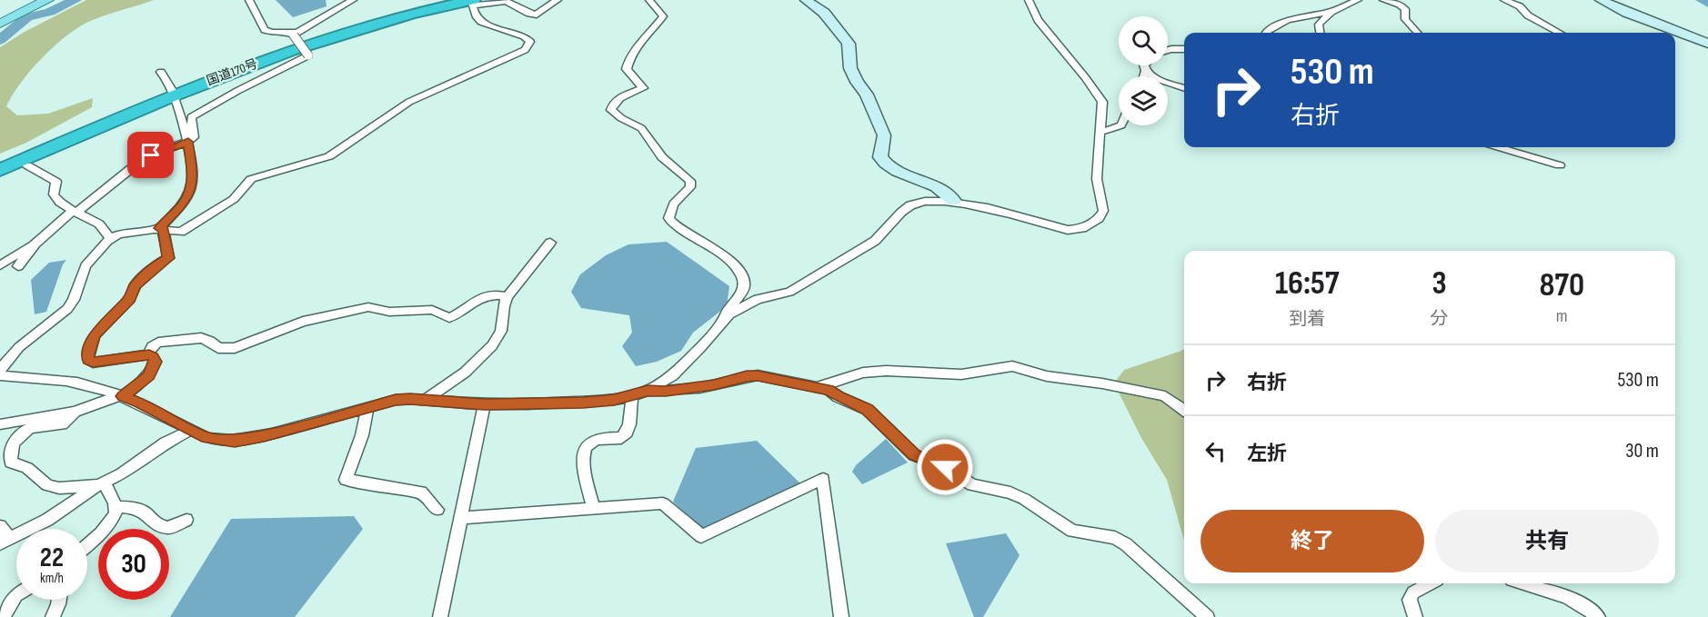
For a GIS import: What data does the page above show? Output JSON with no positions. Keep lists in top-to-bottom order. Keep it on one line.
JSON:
{"streets":{"highway":["国道170号"]},"page":{"turn":["530 m","右折"],"eta":["16:57","到着","3","分","870","m"],"list":[{"name":"右折","value":"530 m"},{"name":"左折","value":"30 m"}],"buttons":["終了","共有"],"speed":"22 km/h","limit":"30"}}
